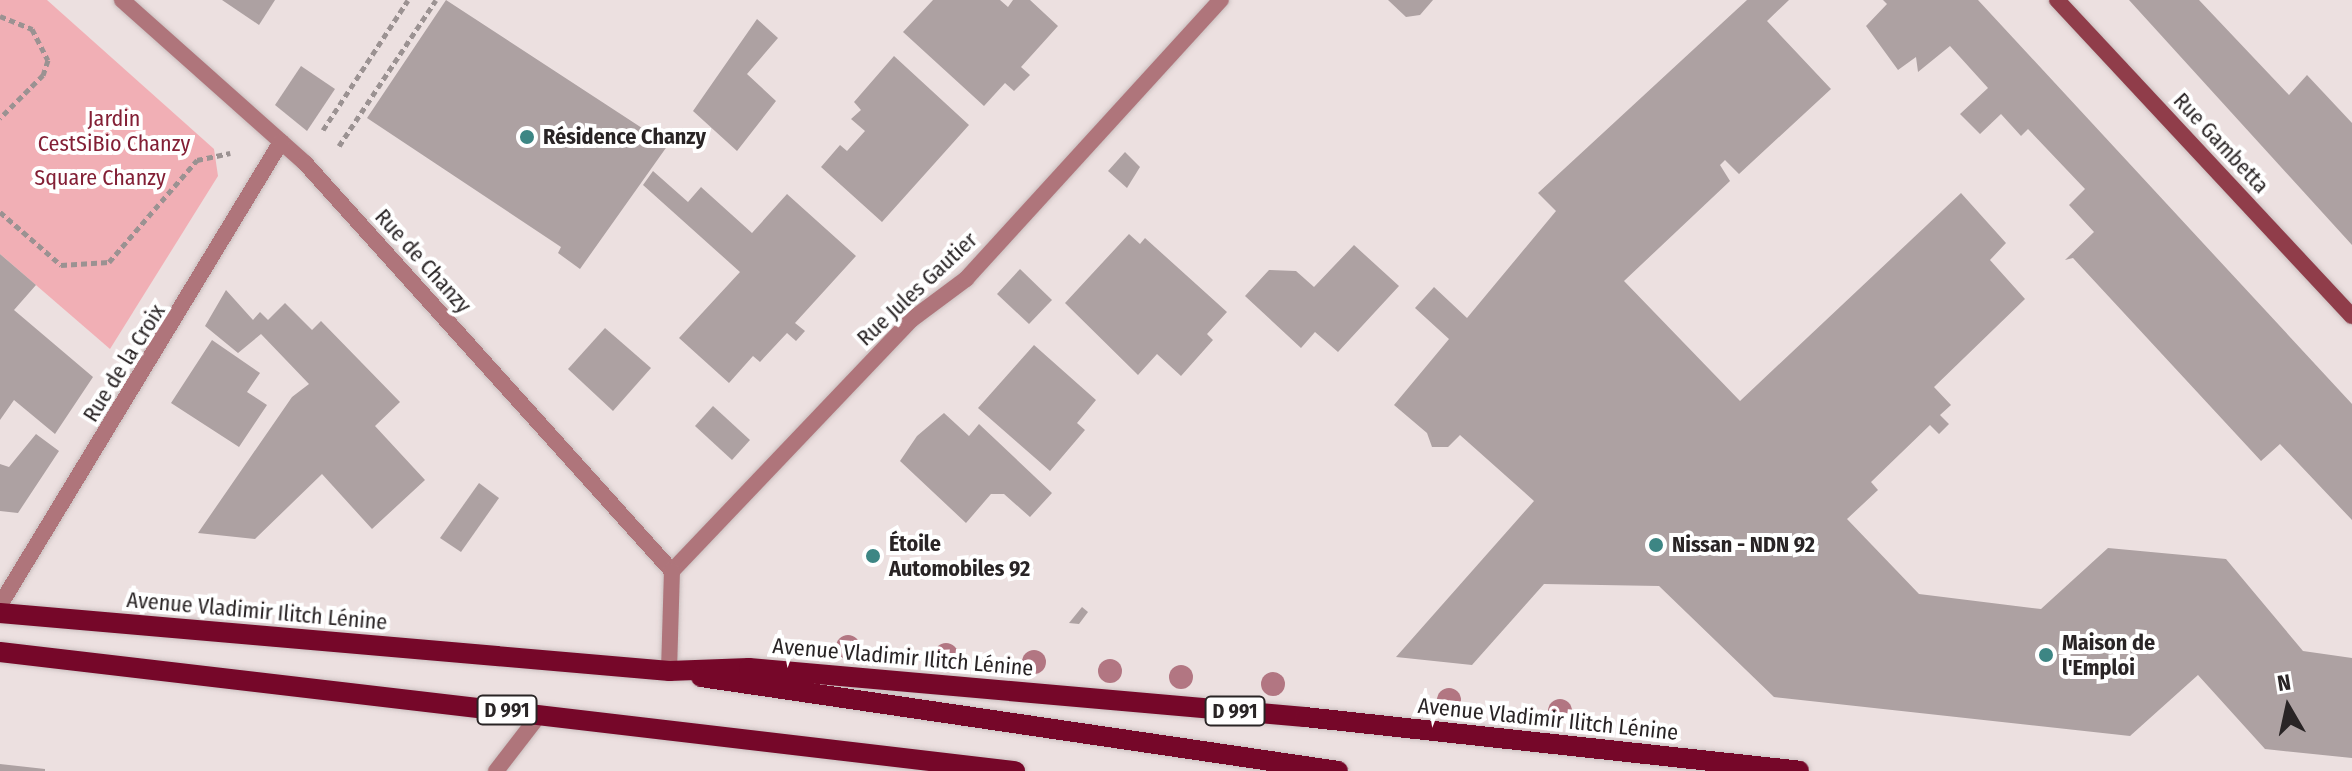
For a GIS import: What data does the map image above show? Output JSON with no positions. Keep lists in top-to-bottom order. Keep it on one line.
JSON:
{"streets":{"main road":["Avenue Vladimir Ilitch Lénine","D 991"],"street":["Rue Gambetta","Rue de Chanzy","Rue Jules Gautier","Rue de la Croix"]},"crossings":[["Rue de Chanzy","Rue Jules Gautier"],["Rue de Chanzy","Rue de la Croix"]],"parks":["Jardin CestSiBio Chanzy","Square Chanzy"],"places":["Résidence Chanzy","Nissan - NDN 92","Étoile Automobiles 92","Maison de l'Emploi"],"north":"top"}
